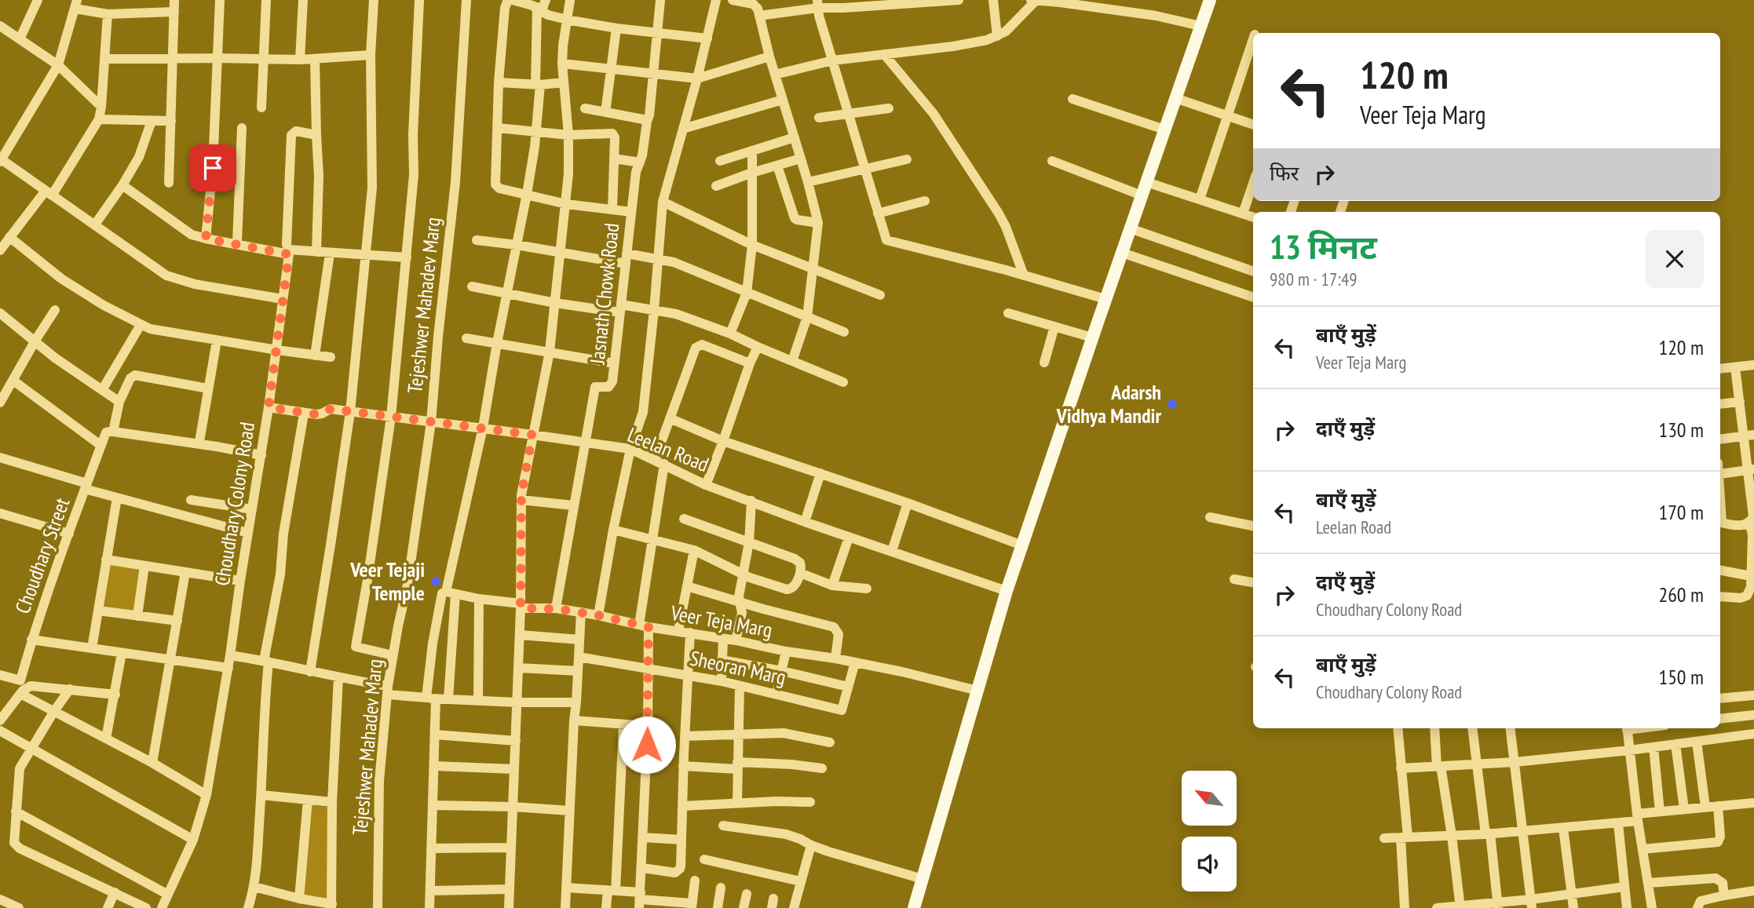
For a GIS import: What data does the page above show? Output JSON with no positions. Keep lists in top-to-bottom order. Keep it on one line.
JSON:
{"streets":{"street":["Jasnath Chowk Road","Tejeshwer Mahadev Marg","Leelan Road","Choudhary Colony Road","Choudhary Street","Veer Teja Marg","Sheoran Marg"]},"crossings":[["Jasnath Chowk Road","Leelan Road"],["Jasnath Chowk Road","Veer Teja Marg"],["Tejeshwer Mahadev Marg","Leelan Road"],["Leelan Road","Choudhary Colony Road"],["Veer Teja Marg","Sheoran Marg"]],"places":["Adarsh Vidhya Mandir","Veer Tejaji Temple"],"north":"top left","page":{"turn":["120 m","Veer Teja Marg"],"then":"फिर","heading":["13 मिनट","980 m · 17:49"],"list":[{"name":"बाएँ मुड़ें","note":"Veer Teja Marg","value":"120 m"},{"name":"दाएँ मुड़ें","value":"130 m"},{"name":"बाएँ मुड़ें","note":"Leelan Road","value":"170 m"},{"name":"दाएँ मुड़ें","note":"Choudhary Colony Road","value":"260 m"},{"name":"बाएँ मुड़ें","note":"Choudhary Colony Road","value":"150 m"}]}}
